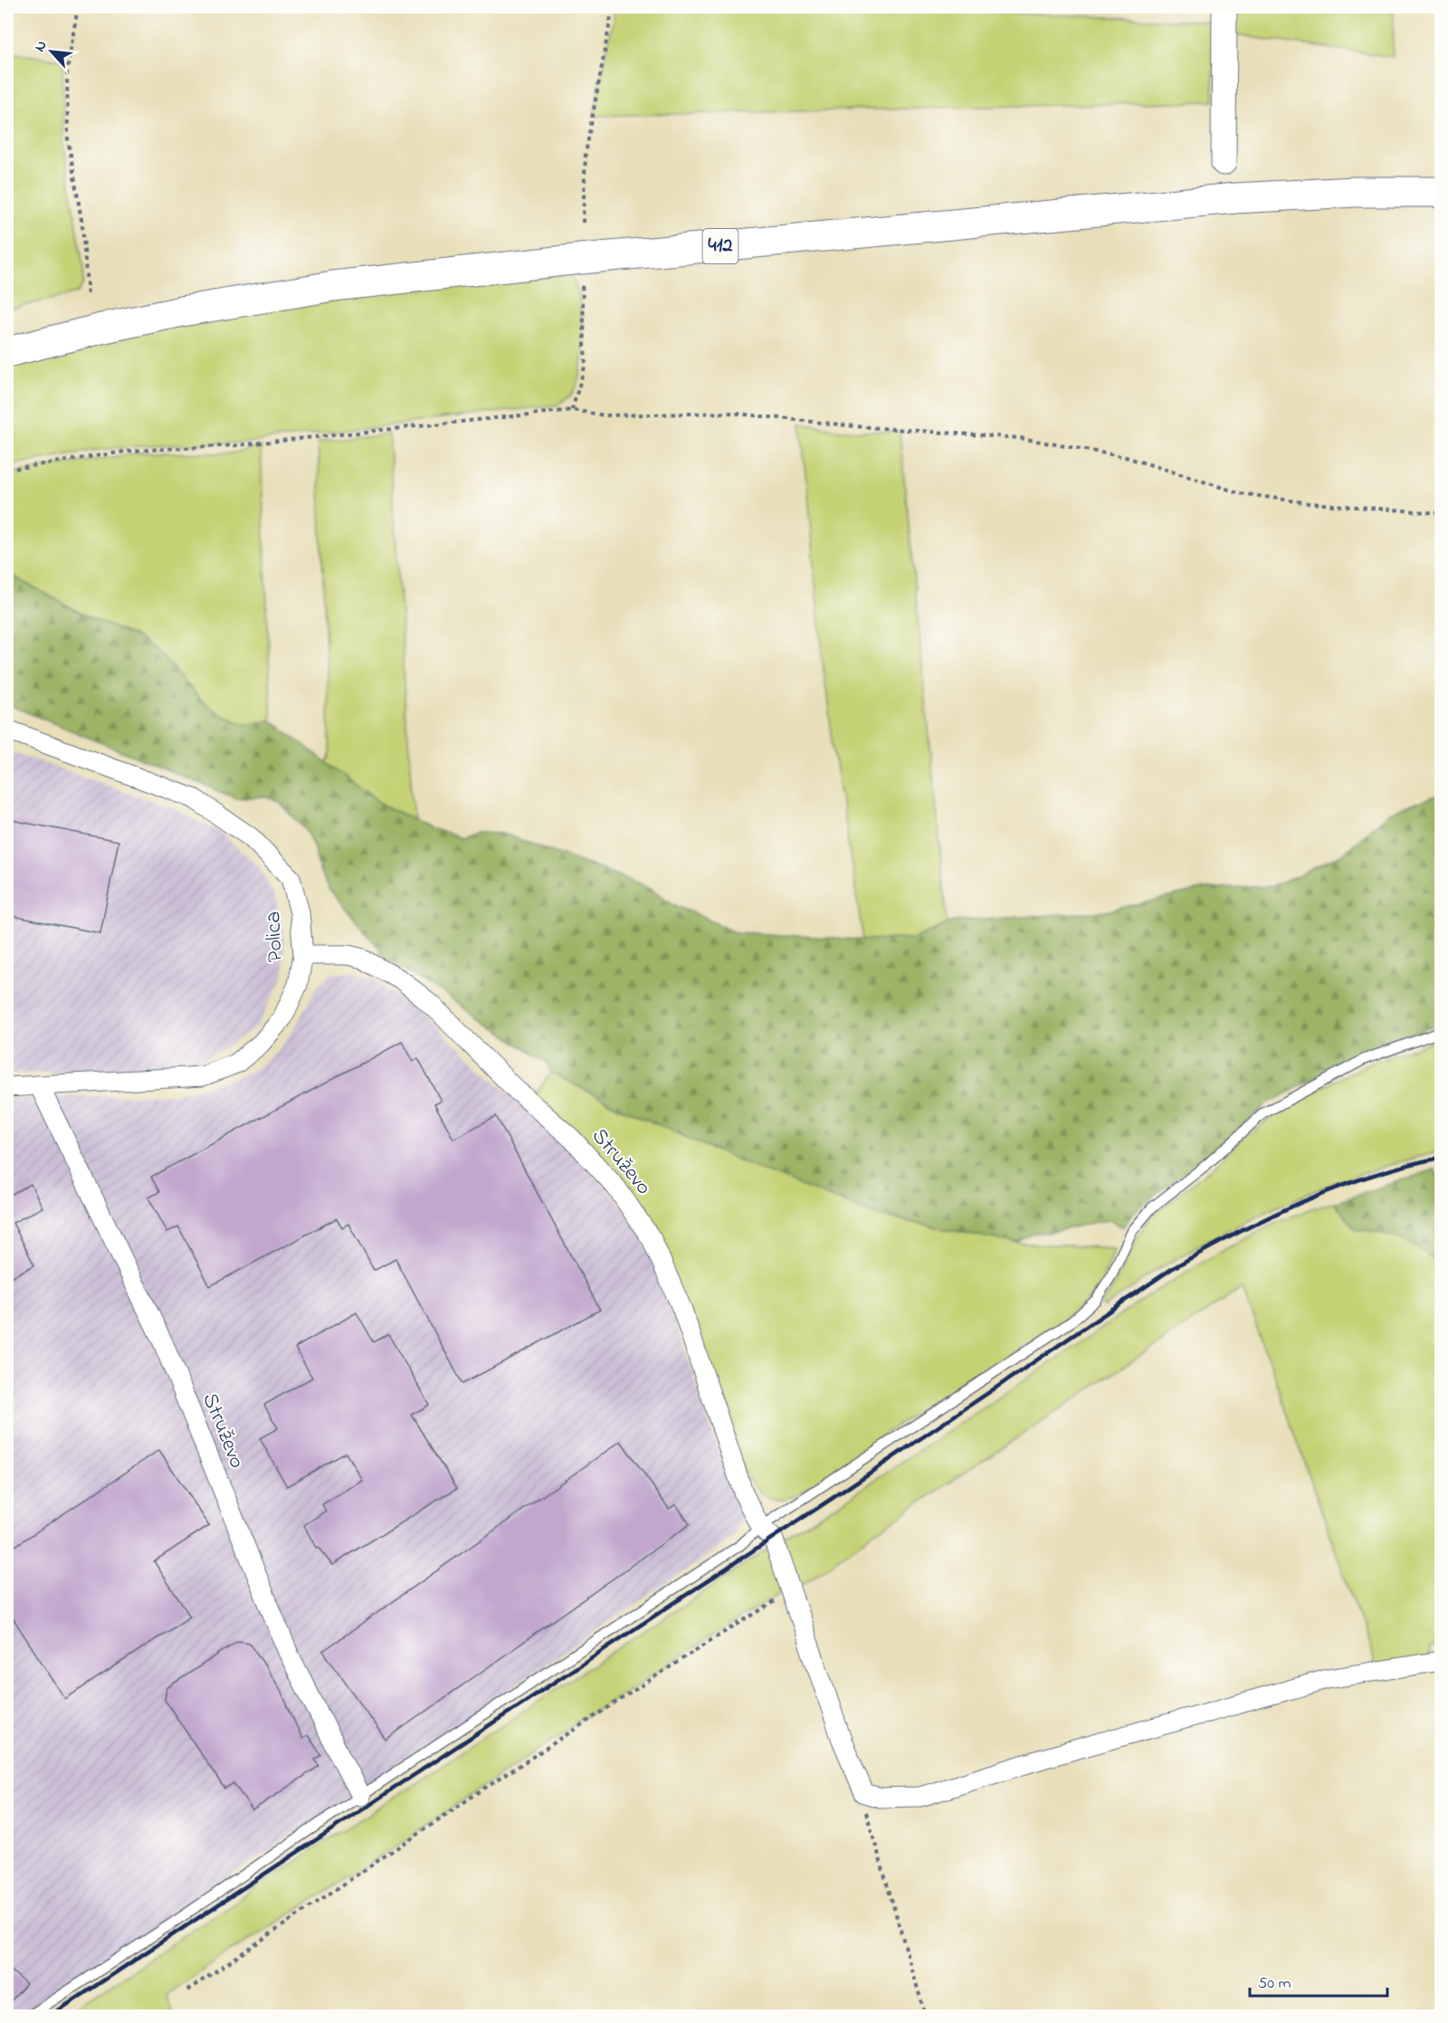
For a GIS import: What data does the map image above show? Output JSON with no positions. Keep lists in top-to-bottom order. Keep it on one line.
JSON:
{"streets":{"main road":["412"],"street":["Polica","Struževo"]},"crossings":[["Polica","Struževo"]],"scale_bar":"50 m","north":"top left"}
